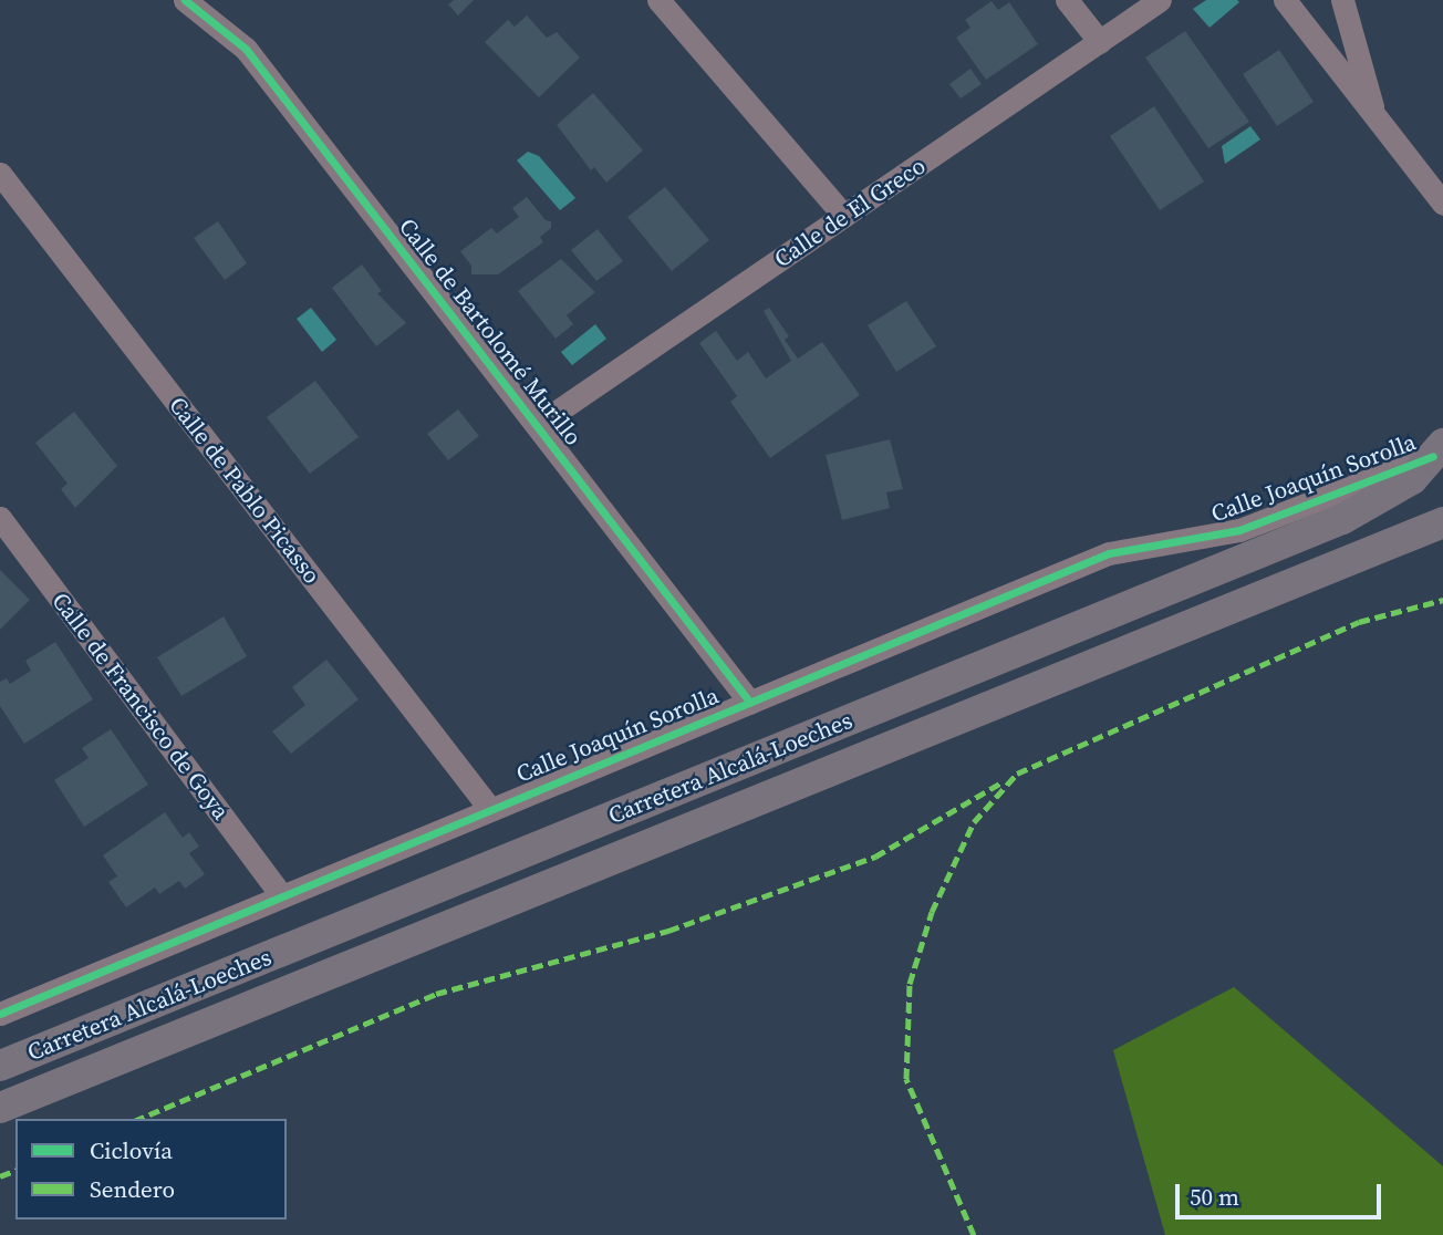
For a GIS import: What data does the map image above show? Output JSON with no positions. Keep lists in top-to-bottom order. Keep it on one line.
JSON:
{"streets":{"main road":["Carretera Alcalá-Loeches"],"street":["Calle de El Greco","Calle de Bartolomé Murillo","Calle Joaquín Sorolla","Calle de Pablo Picasso","Calle de Francisco de Goya"]},"crossings":[["Calle de El Greco","Calle de Bartolomé Murillo"],["Calle de Bartolomé Murillo","Calle Joaquín Sorolla"],["Calle Joaquín Sorolla","Calle de Pablo Picasso"],["Calle Joaquín Sorolla","Calle de Francisco de Goya"],["Calle Joaquín Sorolla","Carretera Alcalá-Loeches"]],"legend":["Ciclovía","Sendero"],"scale_bar":"50 m"}
